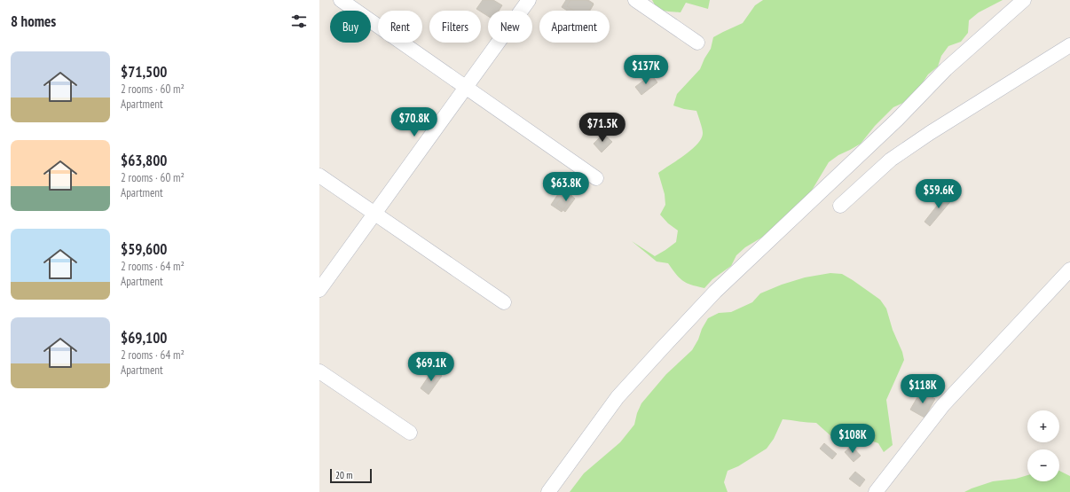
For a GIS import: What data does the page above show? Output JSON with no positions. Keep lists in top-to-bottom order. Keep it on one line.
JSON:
{"scale_bar":"20 m","page":{"heading":"8 homes","chip":["Buy","Rent","Filters","New","Apartment"],"list":[{"name":"$71,500","note":"2 rooms · 60 m² · Apartment"},{"name":"$63,800","note":"2 rooms · 60 m² · Apartment"},{"name":"$59,600","note":"2 rooms · 64 m² · Apartment"},{"name":"$69,100","note":"2 rooms · 64 m² · Apartment"}],"price":["$137K","$70.8K","$71.5K","$63.8K","$59.6K","$69.1K","$118K","$108K"],"map_buttons":["+","−"],"scale":"20 m"}}
